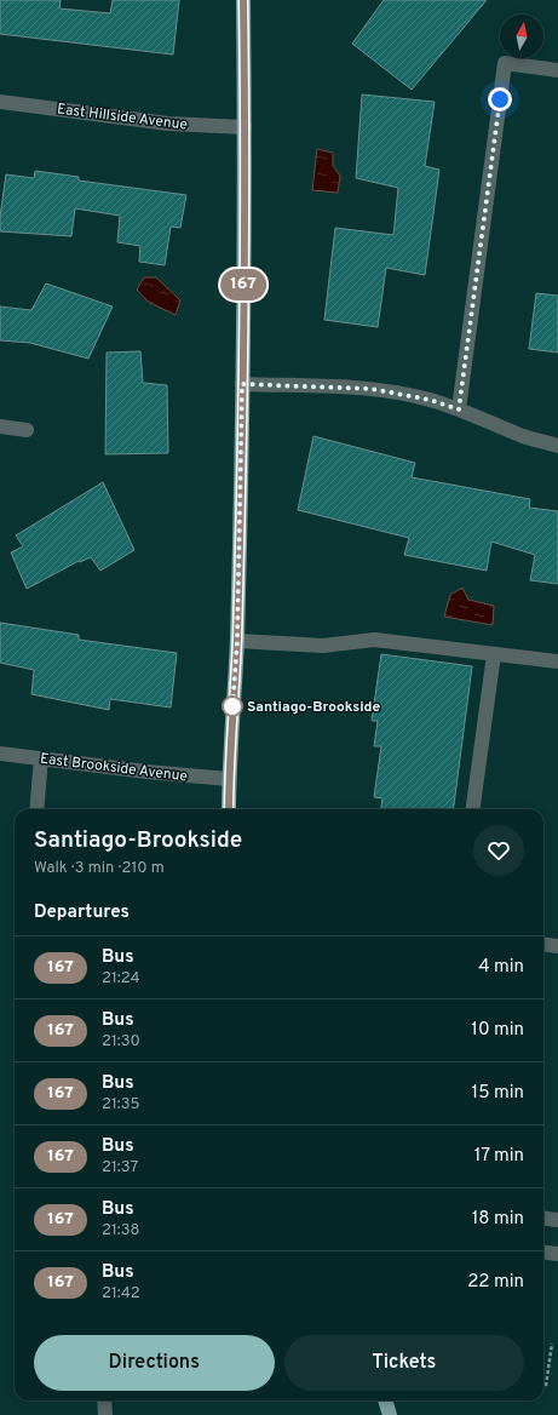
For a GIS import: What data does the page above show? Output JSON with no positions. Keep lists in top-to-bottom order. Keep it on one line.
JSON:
{"streets":{"street":["East Hillside Avenue","East Brookside Avenue"]},"places":["Santiago-Brookside"],"lines":["bus line 167"],"north":"top","page":{"on_map":"167","heading":[["Santiago-Brookside","Walk · 3 min · 210 m"],"Departures"],"list":[{"mark":"167","name":"Bus","note":"21:24","value":"4 min"},{"mark":"167","name":"Bus","note":"21:30","value":"10 min"},{"mark":"167","name":"Bus","note":"21:35","value":"15 min"},{"mark":"167","name":"Bus","note":"21:37","value":"17 min"},{"mark":"167","name":"Bus","note":"21:38","value":"18 min"},{"mark":"167","name":"Bus","note":"21:42","value":"22 min"}],"buttons":["Directions","Tickets"]}}
